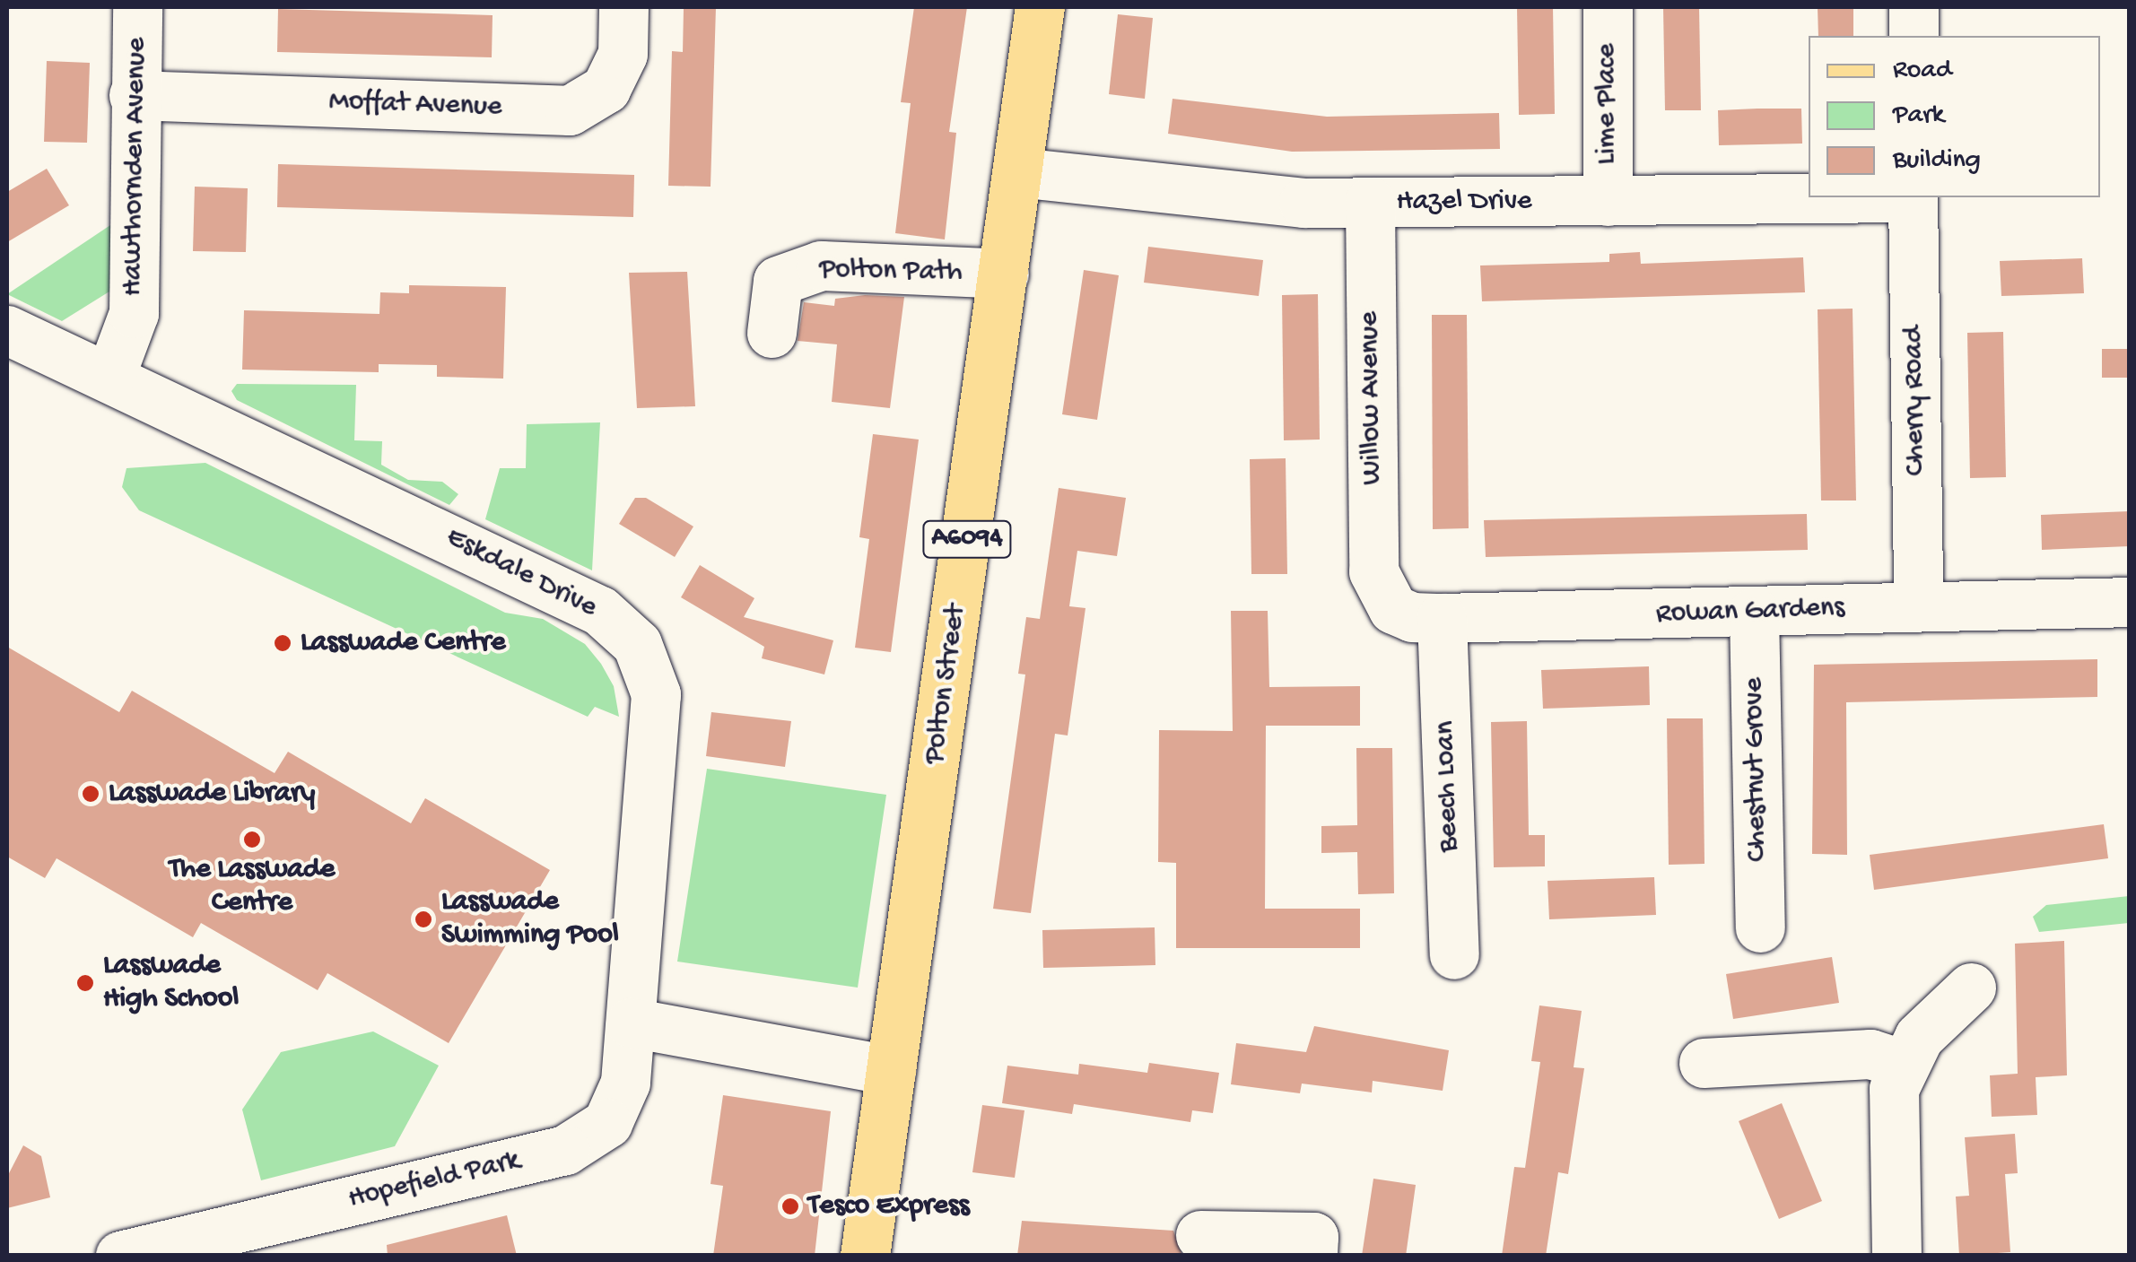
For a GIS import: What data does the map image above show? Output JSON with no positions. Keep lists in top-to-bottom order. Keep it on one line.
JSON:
{"streets":{"main road":["A6094","Polton Street"],"street":["Lime Place","Moffat Avenue","Hawthornden Avenue","Hazel Drive","Polton Path","Willow Avenue","Cherry Road","Eskdale Drive","Rowan Gardens","Chestnut Grove","Beech Loan","Hopefield Park"]},"crossings":[["Lime Place","Hazel Drive"],["Moffat Avenue","Hawthornden Avenue"],["Hawthornden Avenue","Eskdale Drive"],["Hazel Drive","Willow Avenue"],["Hazel Drive","Polton Street"],["Polton Path","Polton Street"],["Willow Avenue","Rowan Gardens"],["Cherry Road","Rowan Gardens"],["Eskdale Drive","Hopefield Park"],["Rowan Gardens","Chestnut Grove"],["Rowan Gardens","Beech Loan"]],"places":["Lasswade Centre","Lasswade Library","The Lasswade Centre","Lasswade Swimming Pool","Lasswade High School","Tesco Express"],"legend":["Road","Park","Building"]}
